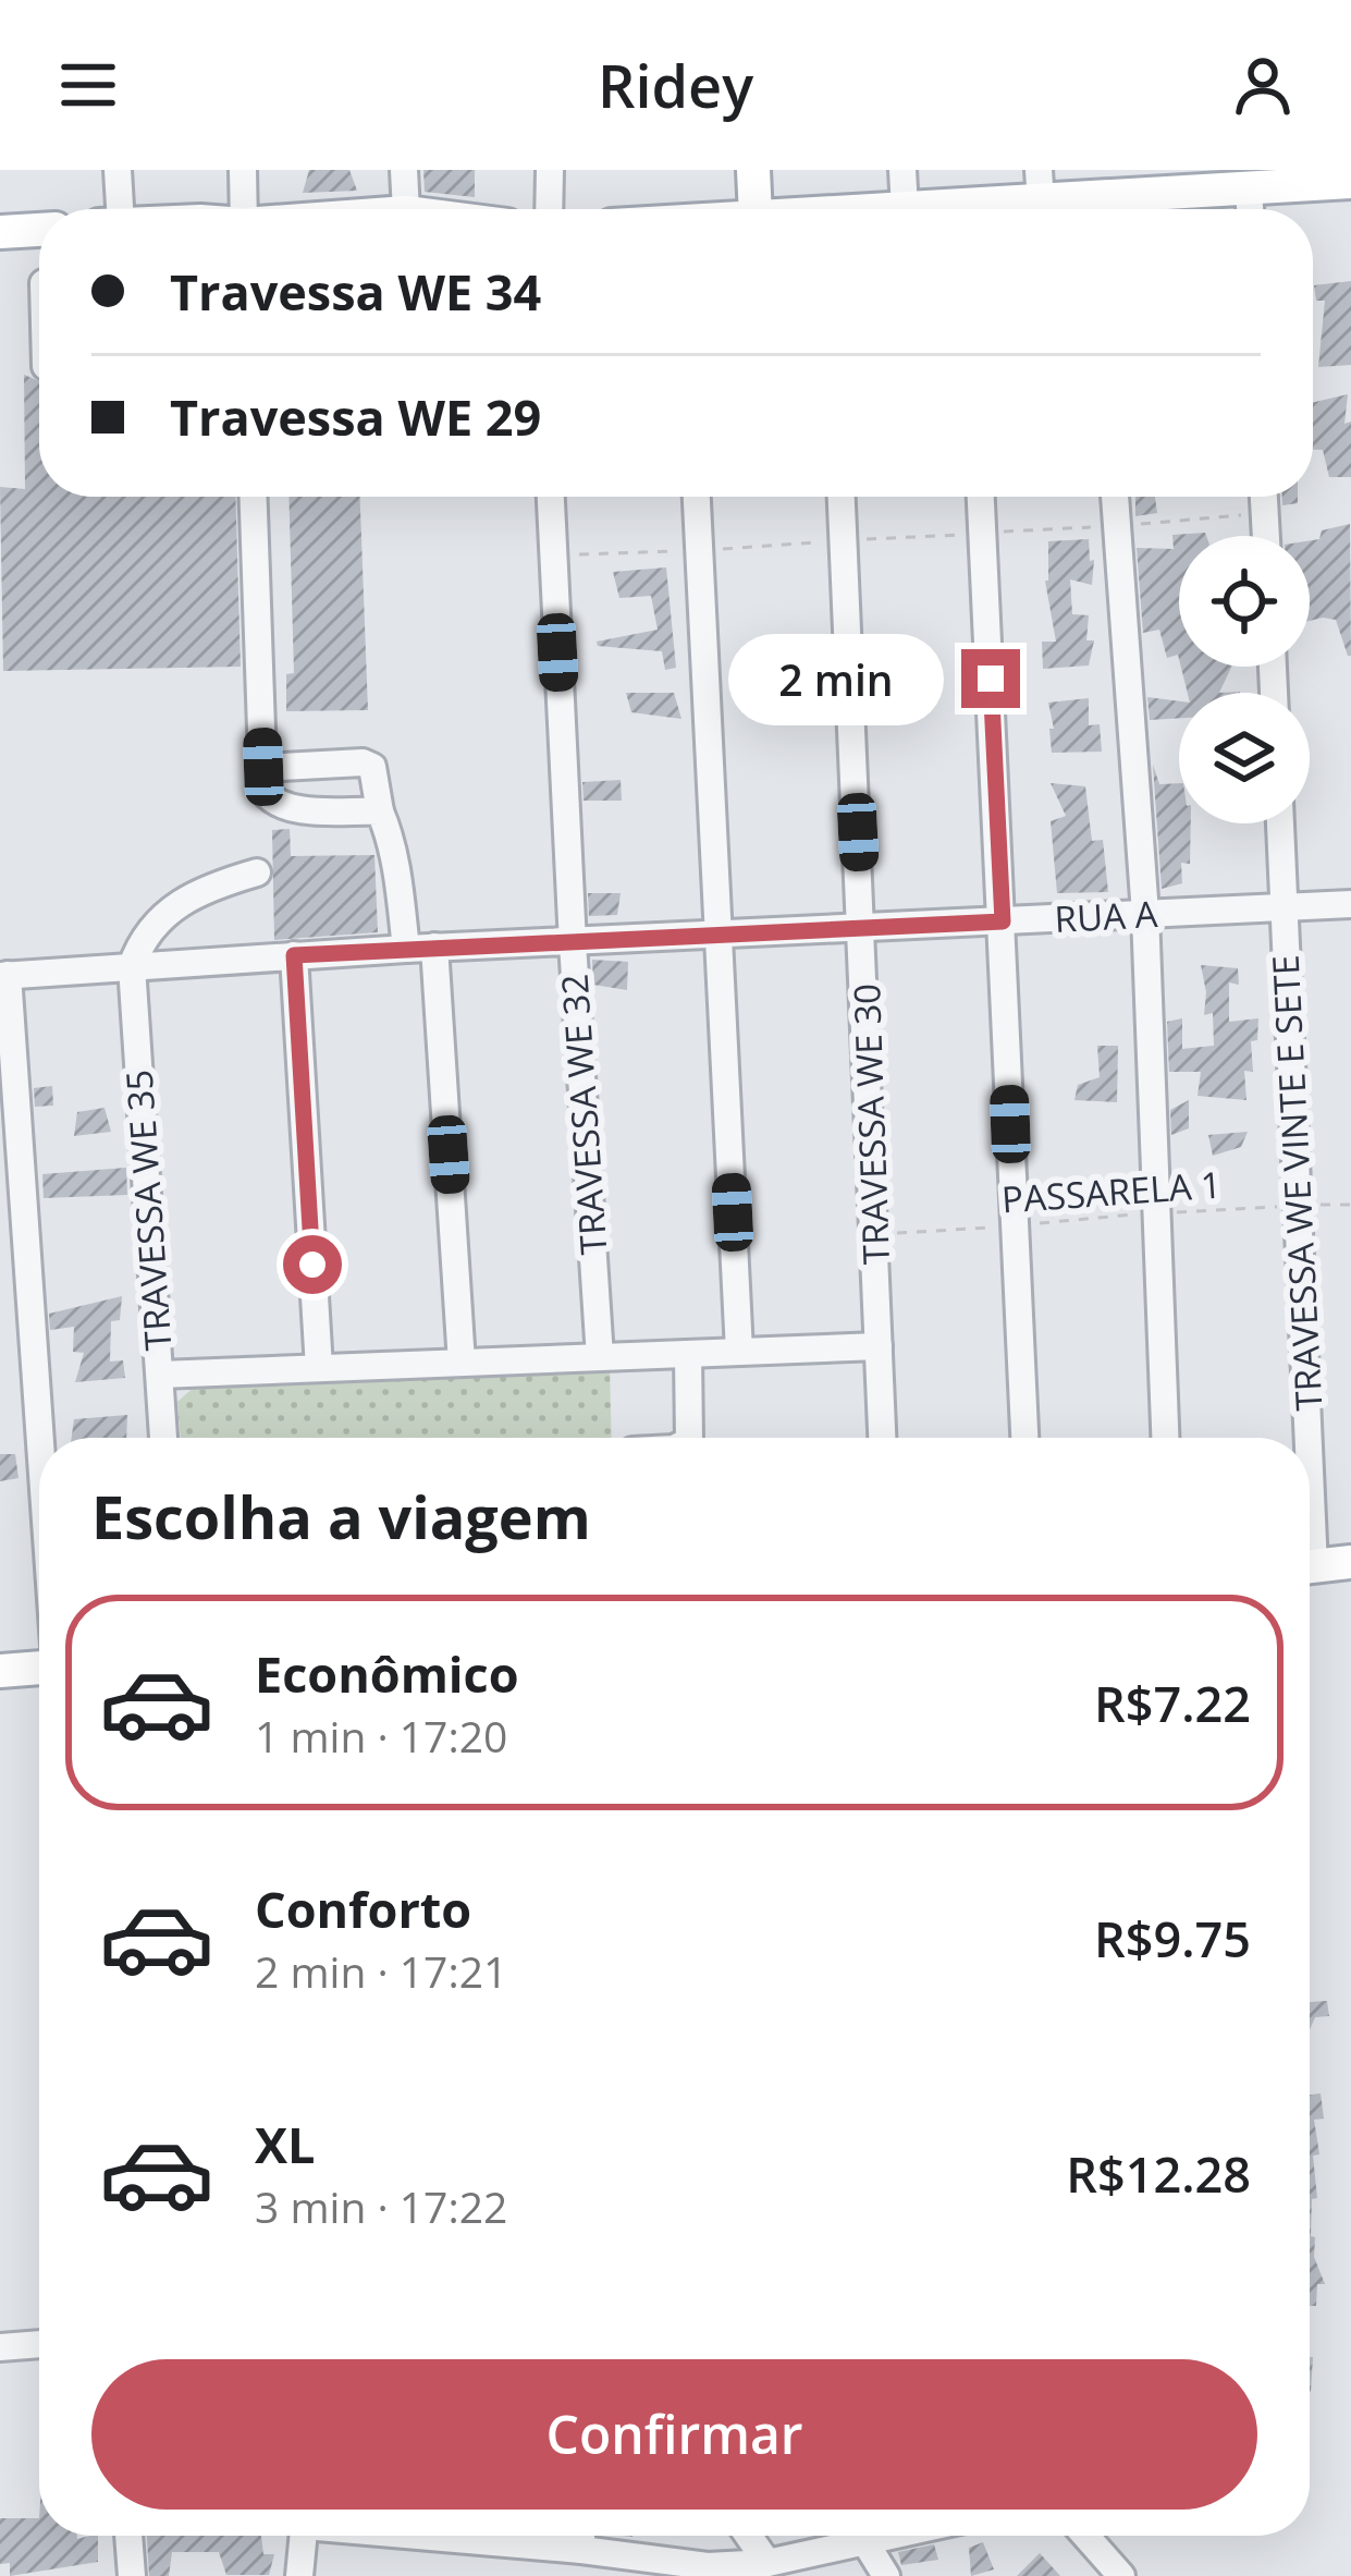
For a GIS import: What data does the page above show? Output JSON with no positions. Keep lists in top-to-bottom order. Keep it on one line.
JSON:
{"streets":{"street":["RUA A","TRAVESSA WE 32","TRAVESSA WE 30","TRAVESSA WE VINTE E SETE","TRAVESSA WE 35"],"path":["PASSARELA 1"]},"crossings":[["RUA A","TRAVESSA WE 32"],["RUA A","TRAVESSA WE 30"],["RUA A","TRAVESSA WE VINTE E SETE"],["RUA A","TRAVESSA WE 35"],["TRAVESSA WE 30","PASSARELA 1"],["TRAVESSA WE VINTE E SETE","PASSARELA 1"]],"page":{"header":"Ridey","banner":["Travessa WE 34","Travessa WE 29"],"bubble":"2 min","heading":"Escolha a viagem","list":[{"name":"Econômico","note":"1 min · 17:20","value":"R$7.22"},{"name":"Conforto","note":"2 min · 17:21","value":"R$9.75"},{"name":"XL","note":"3 min · 17:22","value":"R$12.28"}],"buttons":"Confirmar"}}
